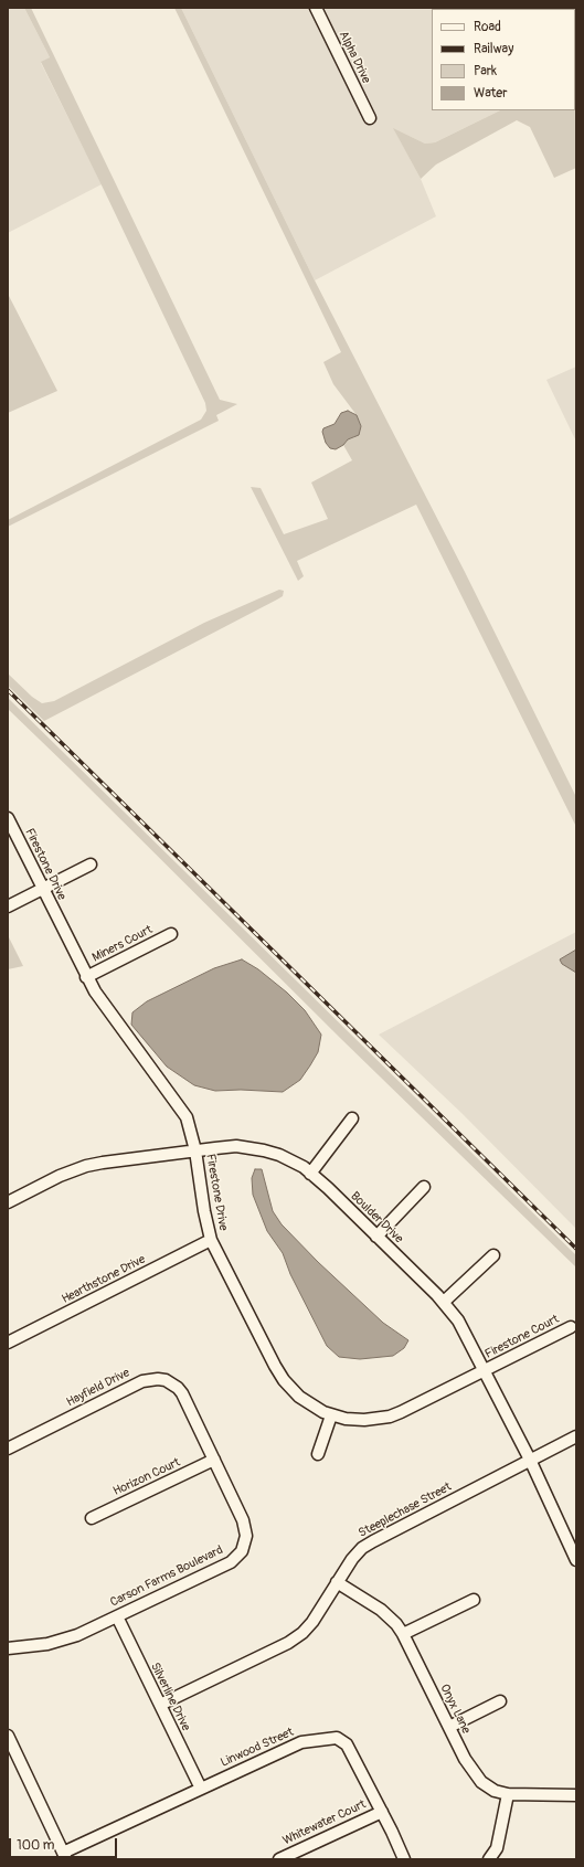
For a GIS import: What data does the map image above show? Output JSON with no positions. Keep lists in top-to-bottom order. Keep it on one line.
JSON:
{"streets":{"street":["Alpha Drive","Firestone Drive","Miners Court","Boulder Drive","Hearthstone Drive","Firestone Court","Hayfield Drive","Horizon Court","Steeplechase Street","Carson Farms Boulevard","Silverline Drive","Onyx Lane","Linwood Street","Whitewater Court"]},"crossings":[["Firestone Drive","Miners Court"],["Firestone Drive","Boulder Drive"],["Firestone Drive","Hearthstone Drive"],["Firestone Drive","Firestone Court"],["Boulder Drive","Firestone Court"],["Boulder Drive","Steeplechase Street"],["Hayfield Drive","Horizon Court"],["Hayfield Drive","Carson Farms Boulevard"],["Horizon Court","Carson Farms Boulevard"],["Steeplechase Street","Silverline Drive"],["Steeplechase Street","Onyx Lane"],["Carson Farms Boulevard","Silverline Drive"],["Silverline Drive","Linwood Street"],["Linwood Street","Whitewater Court"]],"legend":["Road","Railway","Park","Water"],"scale_bar":"100 m"}
